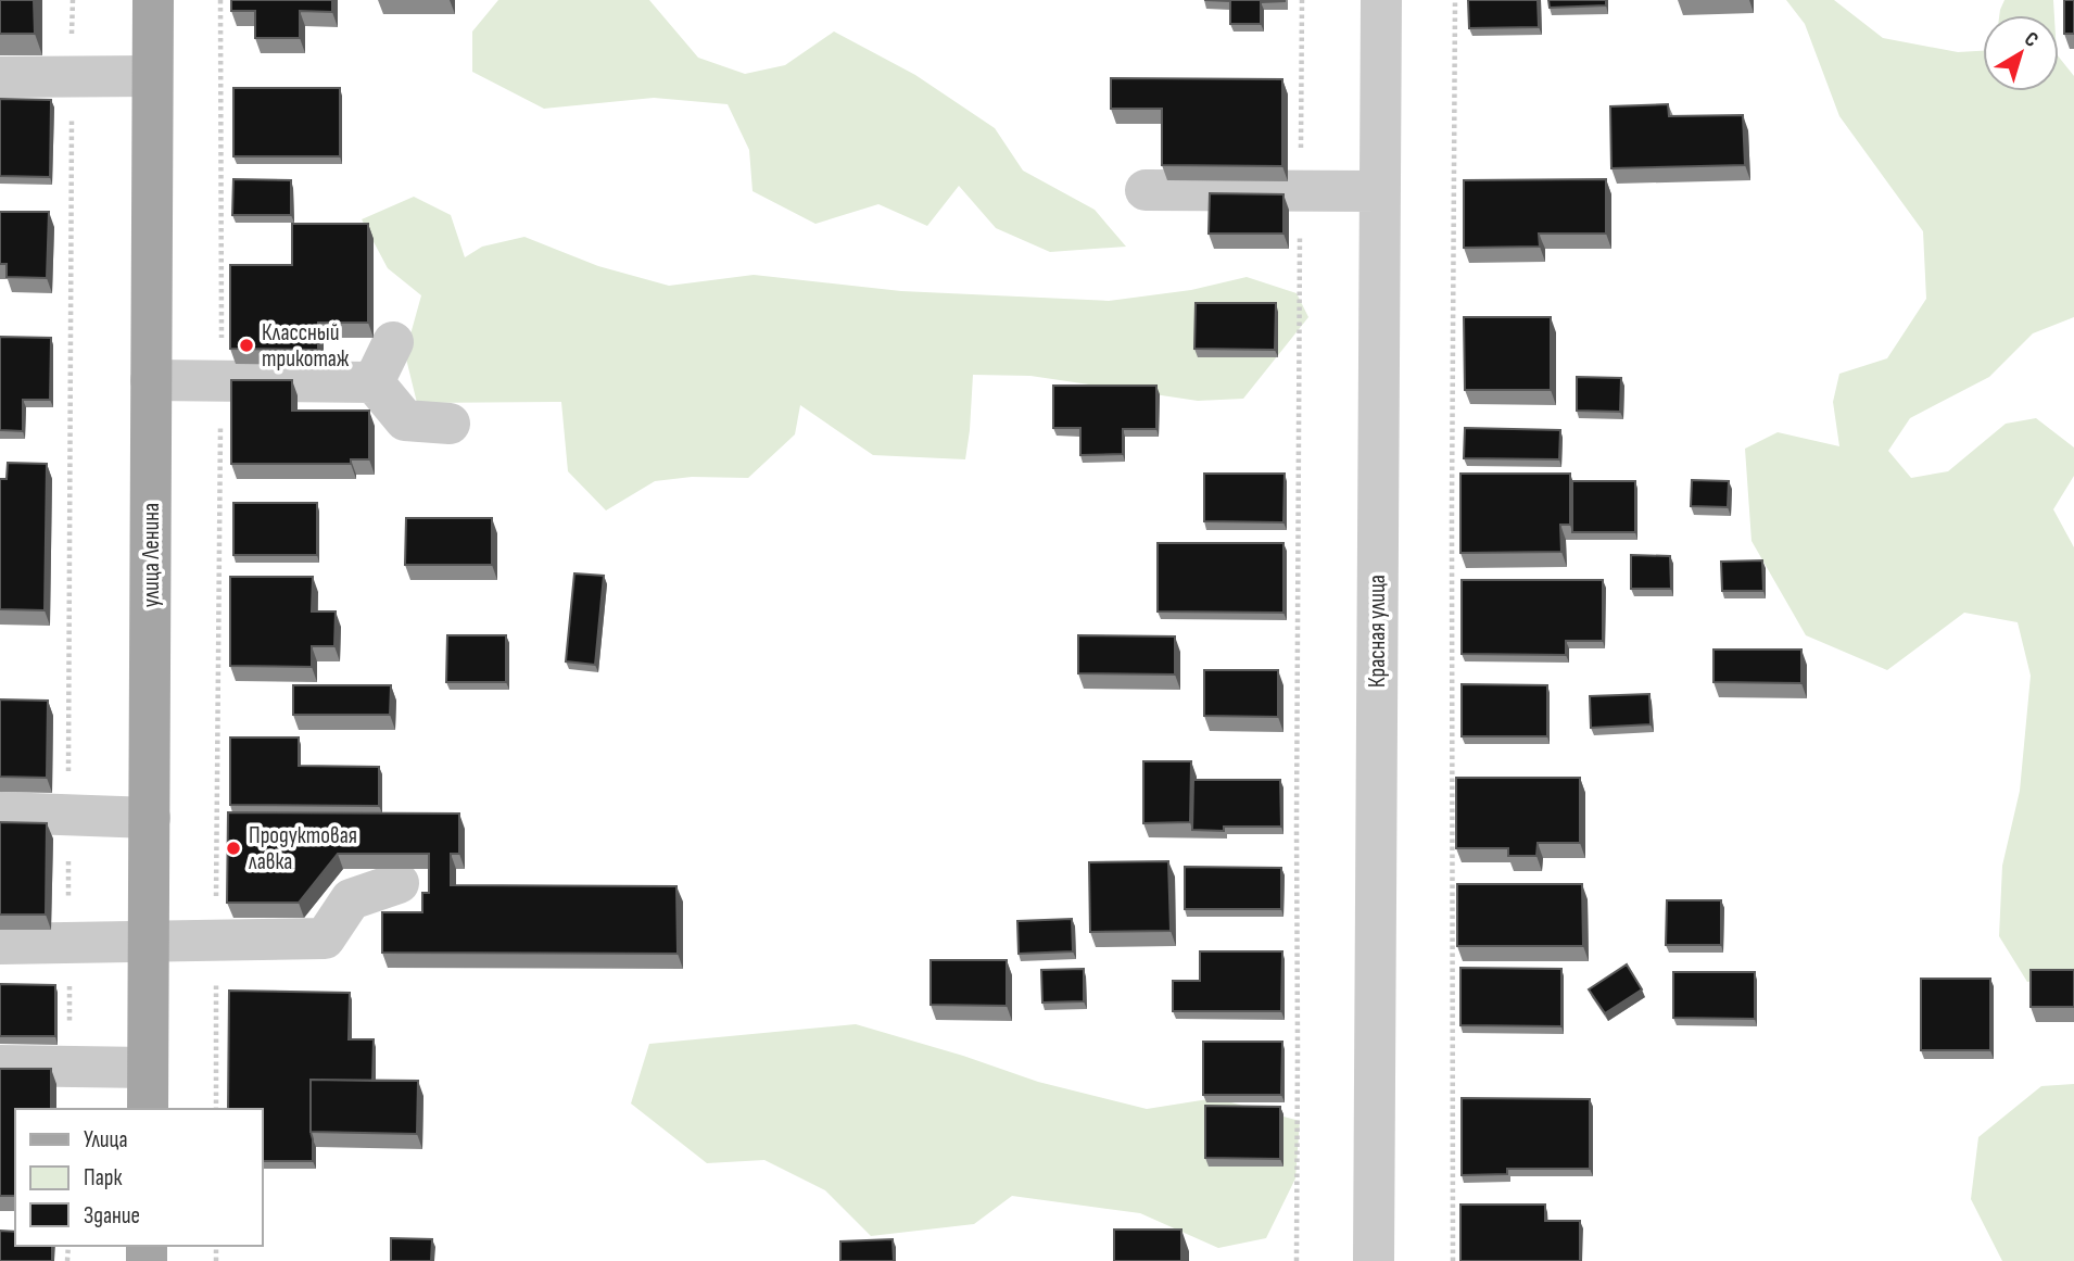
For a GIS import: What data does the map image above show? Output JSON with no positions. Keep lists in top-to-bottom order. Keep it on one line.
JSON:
{"streets":{"main road":["улица Ленина"],"street":["Красная улица"]},"places":["Классный трикотаж","Продуктовая лавка"],"legend":["Улица","Парк","Здание"],"north":"top right"}
